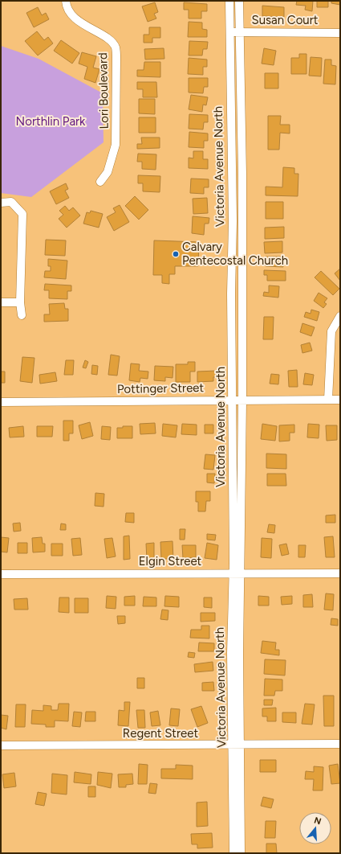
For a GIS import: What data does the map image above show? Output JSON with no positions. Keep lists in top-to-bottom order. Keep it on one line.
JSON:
{"streets":{"street":["Susan Court","Lori Boulevard","Victoria Avenue North","Pottinger Street","Elgin Street","Regent Street"]},"crossings":[["Susan Court","Victoria Avenue North"],["Victoria Avenue North","Pottinger Street"],["Victoria Avenue North","Elgin Street"],["Victoria Avenue North","Regent Street"]],"parks":["Northlin Park"],"places":["Calvary Pentecostal Church"],"north":"top"}
